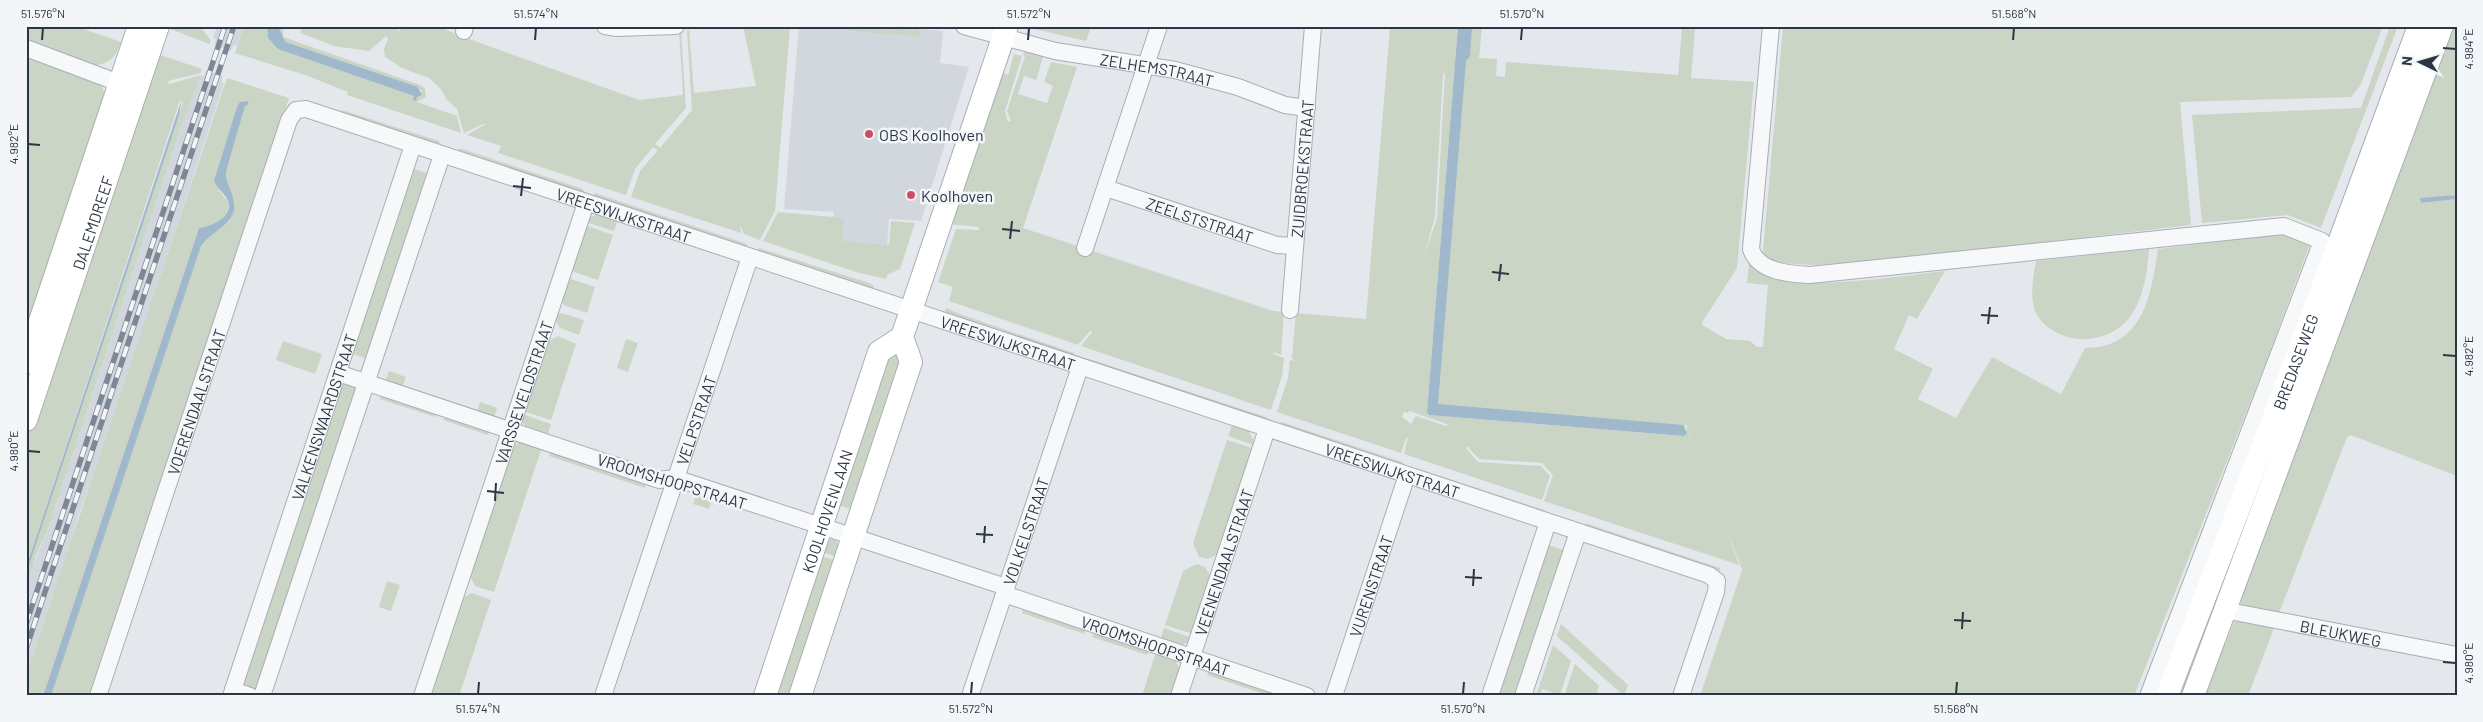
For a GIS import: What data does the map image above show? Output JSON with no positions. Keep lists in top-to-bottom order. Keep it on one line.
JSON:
{"streets":{"street":["ZELHEMSTRAAT","ZUIDBROEKSTRAAT","VREESWIJKSTRAAT","ZEELSTSTRAAT","DALEMDREEF","BREDASEWEG","VARSSEVELDSTRAAT","VOERENDAALSTRAAT","VALKENSWAARDSTRAAT","VELPSTRAAT","VROOMSHOOPSTRAAT","KOOLHOVENLAAN","VOLKELSTRAAT","VEENENDAALSTRAAT","VURENSTRAAT","BLEUKWEG"]},"crossings":[["ZELHEMSTRAAT","ZUIDBROEKSTRAAT"],["ZUIDBROEKSTRAAT","ZEELSTSTRAAT"],["VREESWIJKSTRAAT","VARSSEVELDSTRAAT"],["VREESWIJKSTRAAT","VOERENDAALSTRAAT"],["VREESWIJKSTRAAT","VALKENSWAARDSTRAAT"],["VREESWIJKSTRAAT","VELPSTRAAT"],["VREESWIJKSTRAAT","VOLKELSTRAAT"],["VREESWIJKSTRAAT","VEENENDAALSTRAAT"],["VREESWIJKSTRAAT","VURENSTRAAT"],["BREDASEWEG","BLEUKWEG"],["VARSSEVELDSTRAAT","VROOMSHOOPSTRAAT"],["VALKENSWAARDSTRAAT","VROOMSHOOPSTRAAT"],["VELPSTRAAT","VROOMSHOOPSTRAAT"],["VROOMSHOOPSTRAAT","KOOLHOVENLAAN"],["VROOMSHOOPSTRAAT","VOLKELSTRAAT"],["VROOMSHOOPSTRAAT","VEENENDAALSTRAAT"]],"places":["OBS Koolhoven","Koolhoven"],"north":"left","coordinates":["51.576°N","51.574°N","51.572°N","51.570°N","51.568°N","4.984°E","4.982°E","4.980°E"]}
